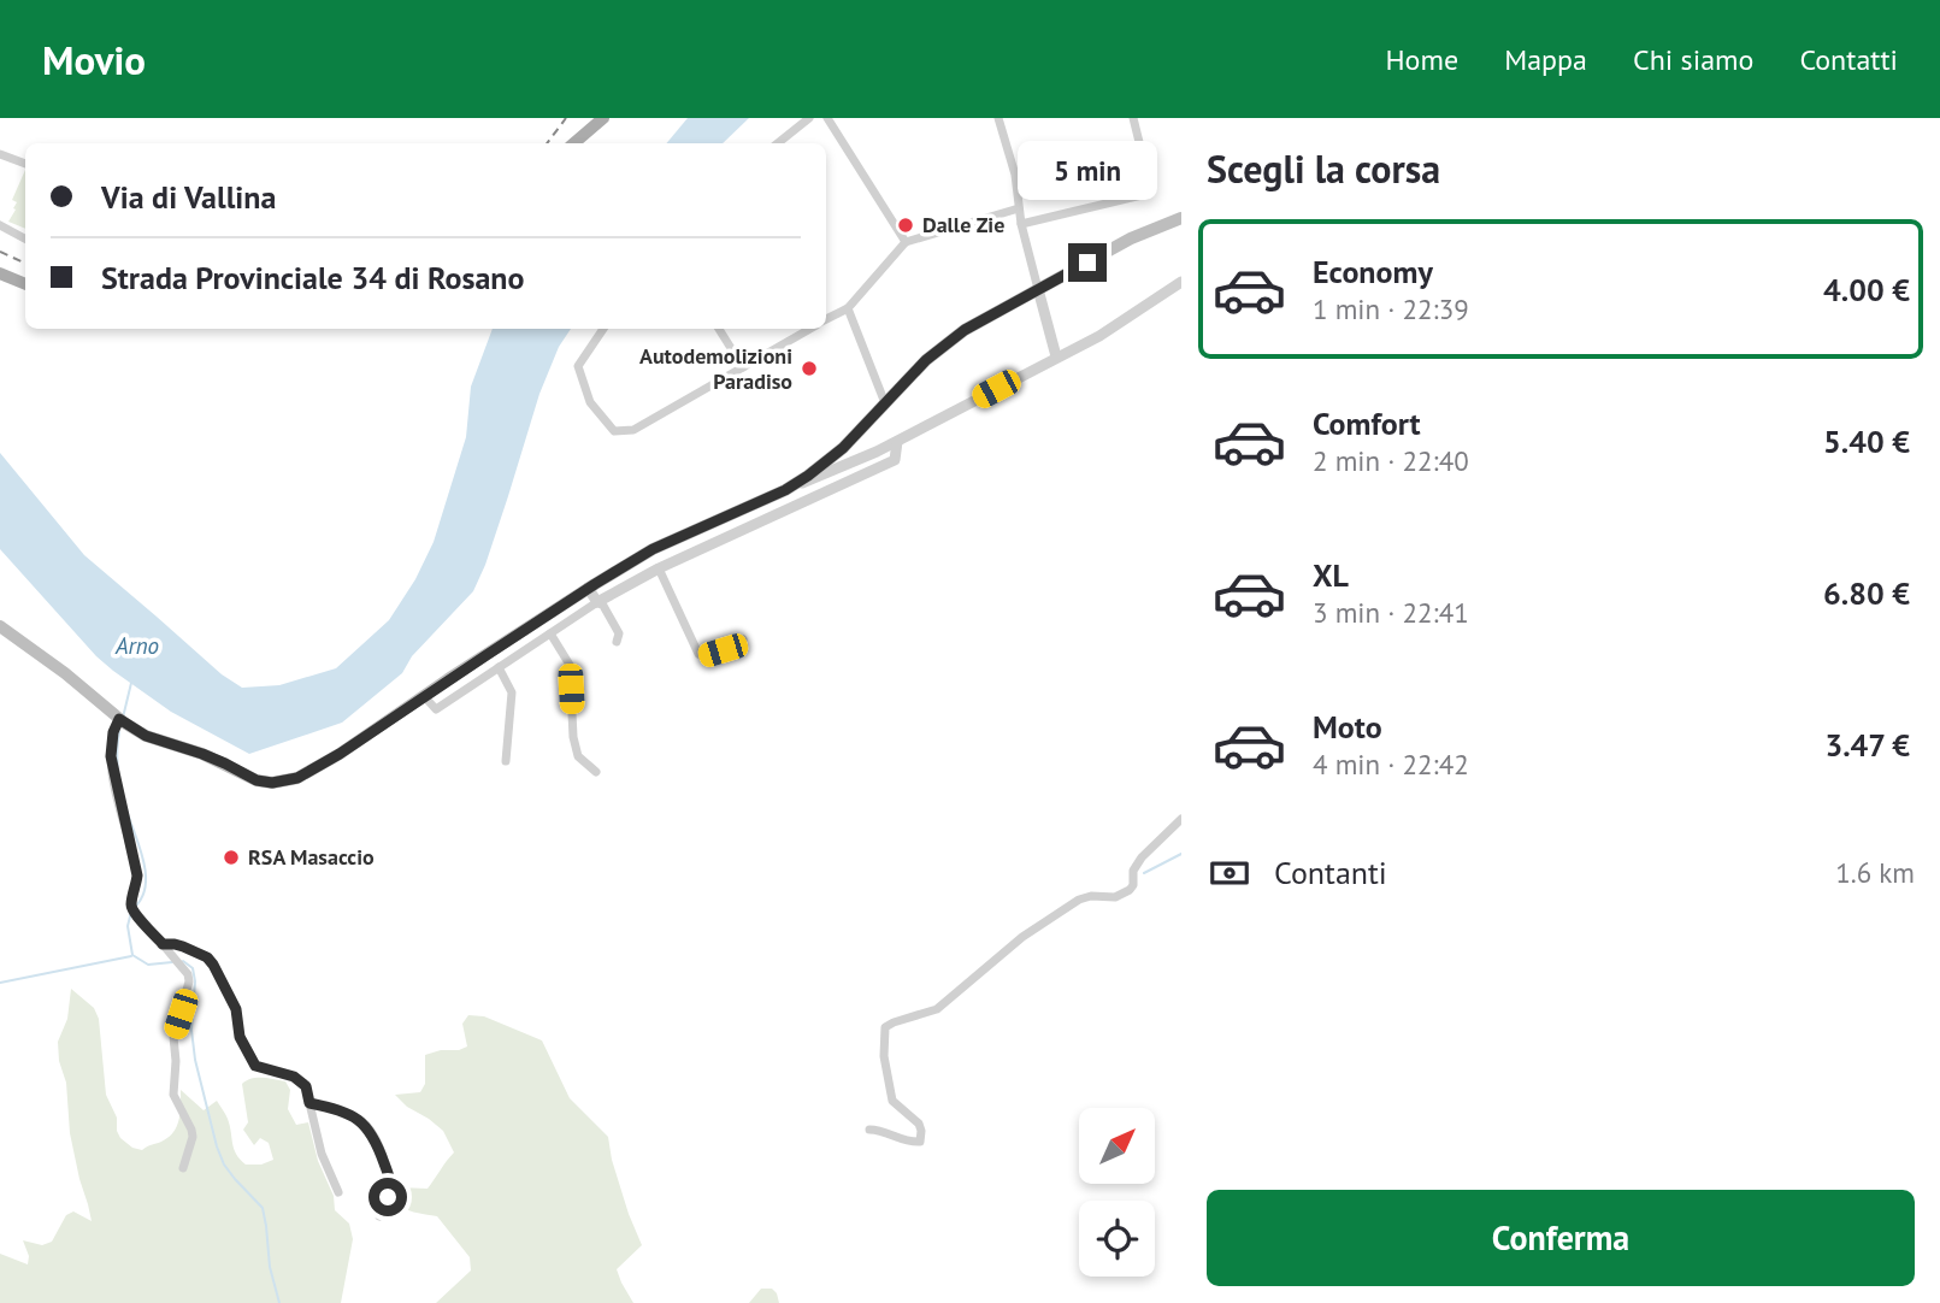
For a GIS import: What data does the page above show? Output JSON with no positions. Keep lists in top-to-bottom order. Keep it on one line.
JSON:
{"water":["Arno"],"places":["Dalle Zie","Autodemolizioni Paradiso","RSA Masaccio"],"north":"top right","page":{"header":"Movio","nav":["Home","Mappa","Chi siamo","Contatti"],"heading":"Scegli la corsa","bubble":"5 min","banner":["Via di Vallina","Strada Provinciale 34 di Rosano"],"list":[{"name":"Economy","note":"1 min · 22:39","value":"4.00 €"},{"name":"Comfort","note":"2 min · 22:40","value":"5.40 €"},{"name":"XL","note":"3 min · 22:41","value":"6.80 €"},{"name":"Moto","note":"4 min · 22:42","value":"3.47 €"}],"pay":["Contanti","1.6 km"],"buttons":"Conferma"}}
